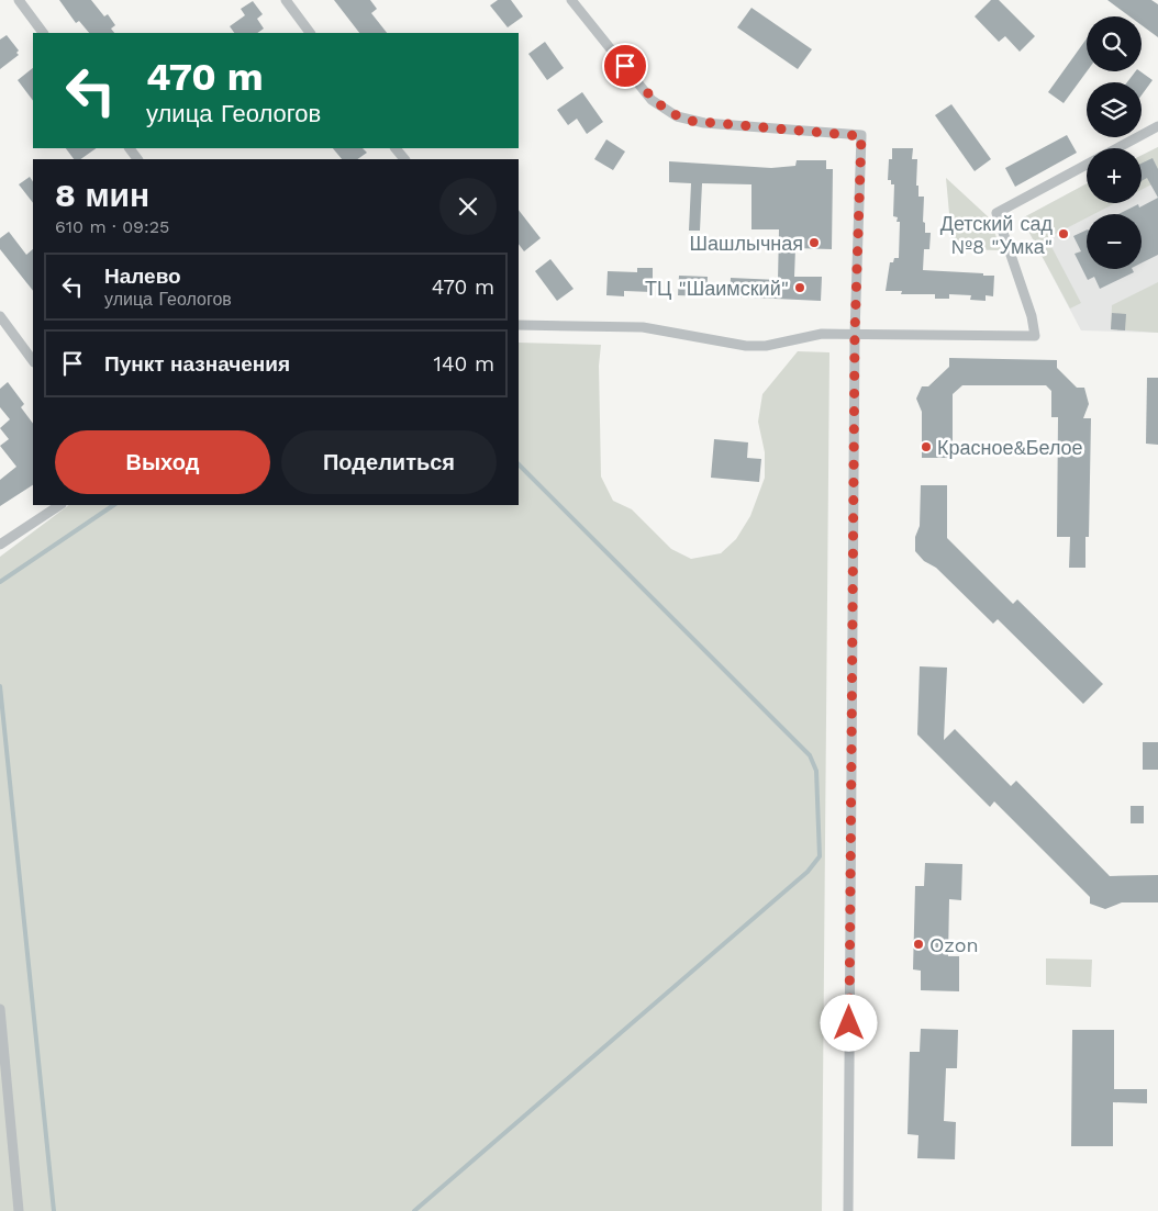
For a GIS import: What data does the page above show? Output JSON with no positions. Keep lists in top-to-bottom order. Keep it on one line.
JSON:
{"places":["Детский сад №8 \"Умка\"","Шашлычная","ТЦ \"Шаимский\"","Красное&Белое","Ozon"],"page":{"map_buttons":["+","−"],"turn":["470 m","улица Геологов"],"heading":["8 мин","610 m · 09:25"],"list":[{"name":"Налево","note":"улица Геологов","value":"470 m"},{"name":"Пункт назначения","value":"140 m"}],"buttons":["Выход","Поделиться"]}}
